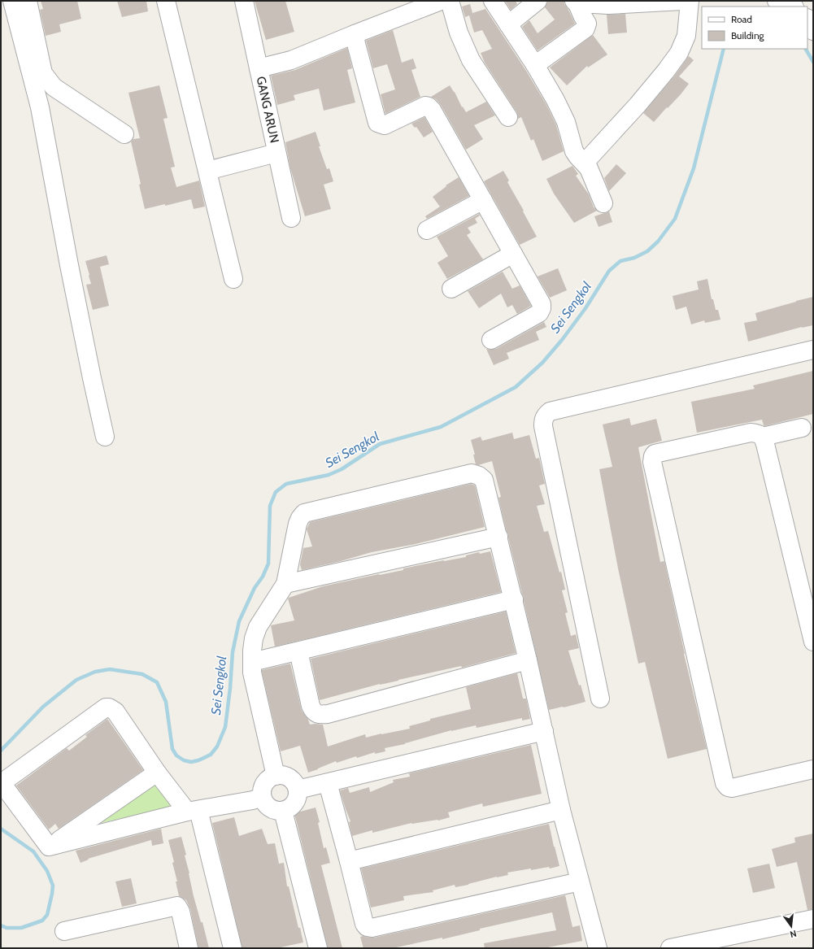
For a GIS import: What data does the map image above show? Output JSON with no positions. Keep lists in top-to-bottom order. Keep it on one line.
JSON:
{"streets":{"street":["GANG ARUN"]},"water":["Sei Sengkol"],"legend":["Road","Building"],"north":"bottom"}
